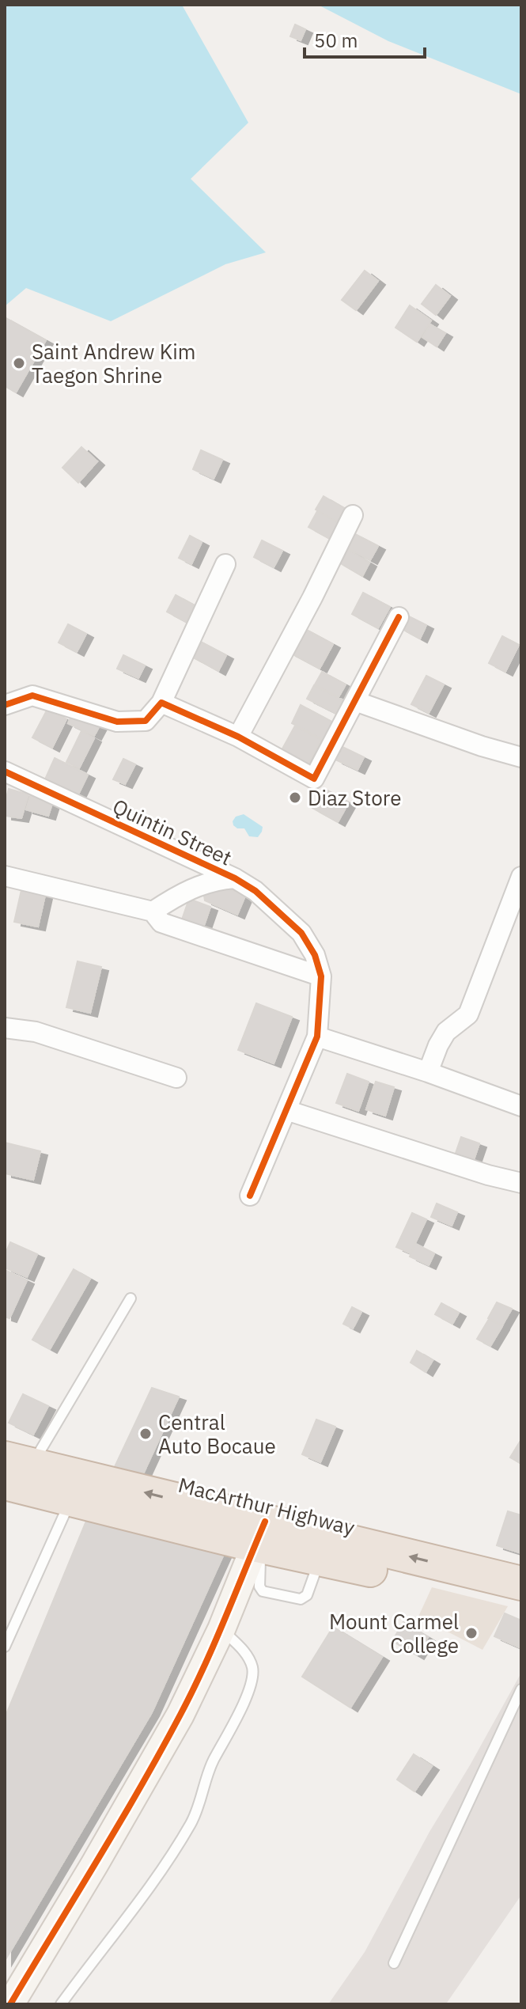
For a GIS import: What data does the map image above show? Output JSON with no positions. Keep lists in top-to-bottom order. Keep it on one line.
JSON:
{"streets":{"highway":["MacArthur Highway"],"street":["Quintin Street"]},"places":["Saint Andrew Kim Taegon Shrine","Diaz Store","Central Auto Bocaue","Mount Carmel College"],"scale_bar":"50 m"}
